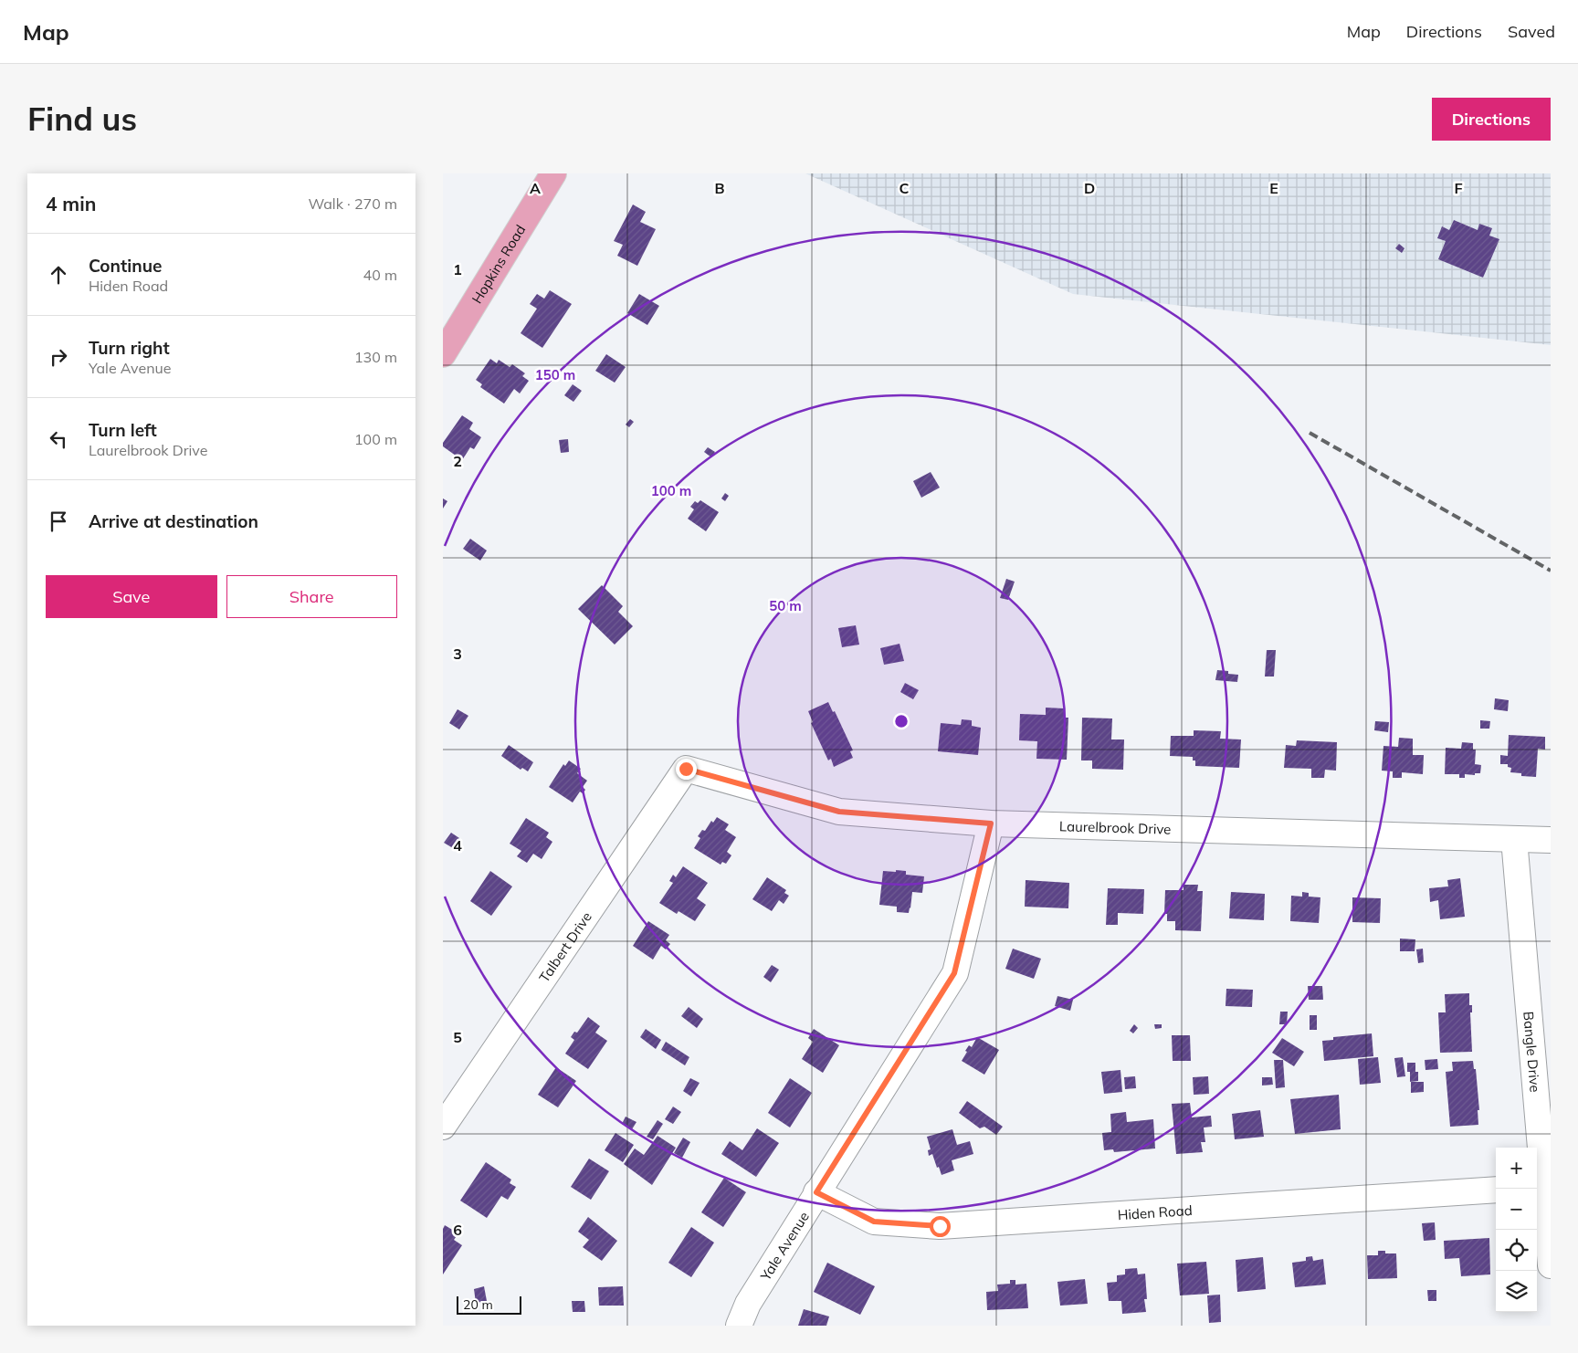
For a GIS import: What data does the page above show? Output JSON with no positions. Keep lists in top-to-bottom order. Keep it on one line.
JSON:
{"streets":{"main road":["Hopkins Road"],"street":["Laurelbrook Drive","Talbert Drive","Bangle Drive","Hiden Road","Yale Avenue"]},"crossings":[["Laurelbrook Drive","Talbert Drive"],["Laurelbrook Drive","Bangle Drive"],["Laurelbrook Drive","Yale Avenue"],["Hiden Road","Yale Avenue"]],"scale_bar":"20 m","page":{"header":"Map","nav":["Map","Directions","Saved"],"buttons":["Directions",["Save","Share"]],"title":"Find us","heading":["4 min","Walk · 270 m"],"list":[["Continue","Hiden Road","40 m"],["Turn right","Yale Avenue","130 m"],["Turn left","Laurelbrook Drive","100 m"],"Arrive at destination"],"map_buttons":["+","−"],"scale":"20 m"},"grid":{"columns":["A","B","C","D","E","F"],"rows":["1","2","3","4","5","6"]},"rings":["150 m","100 m","50 m"]}
